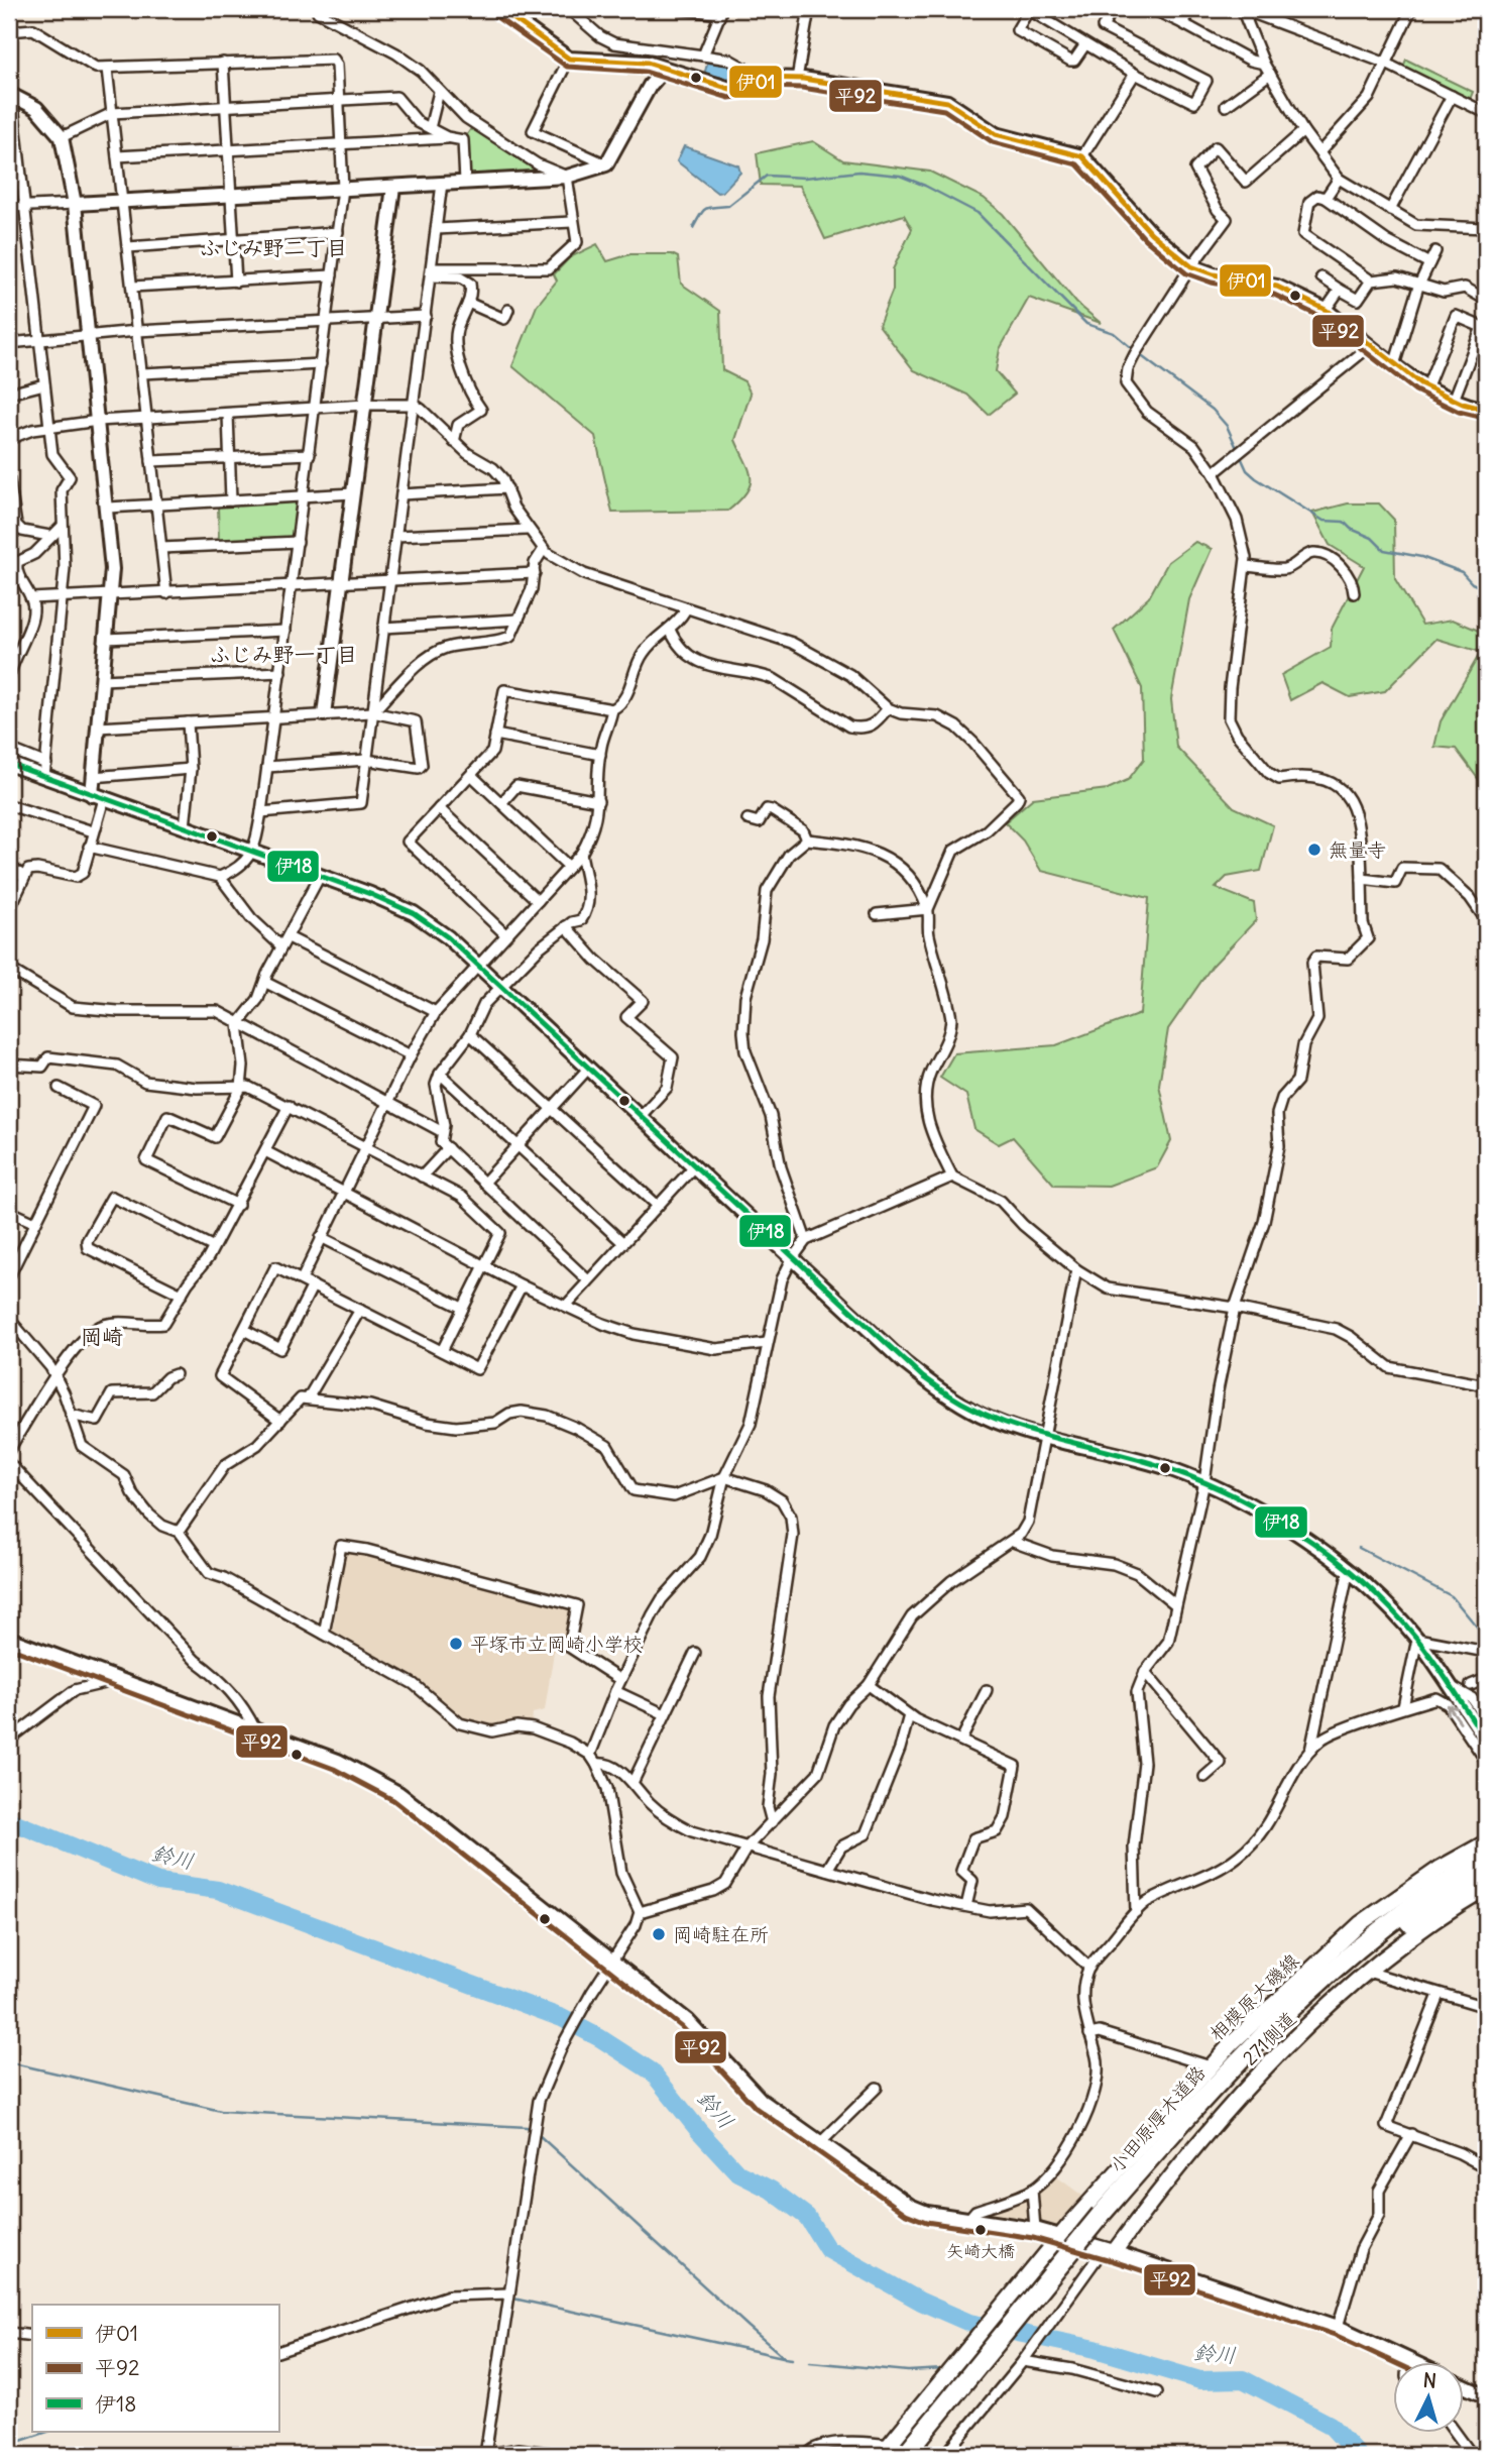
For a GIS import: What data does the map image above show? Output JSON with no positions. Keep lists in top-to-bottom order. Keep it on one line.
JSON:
{"streets":{"highway":["小田原厚木道路"],"main road":["相模原大磯線","271側道"]},"districts":["ふじみ野二丁目","ふじみ野一丁目","岡崎"],"water":["鈴川"],"places":["無量寺","平塚市立岡崎小学校","岡崎駐在所","矢崎大橋"],"lines":["transit line 伊01","transit line 平92","transit line 伊18"],"legend":["伊01","平92","伊18"],"north":"top"}
